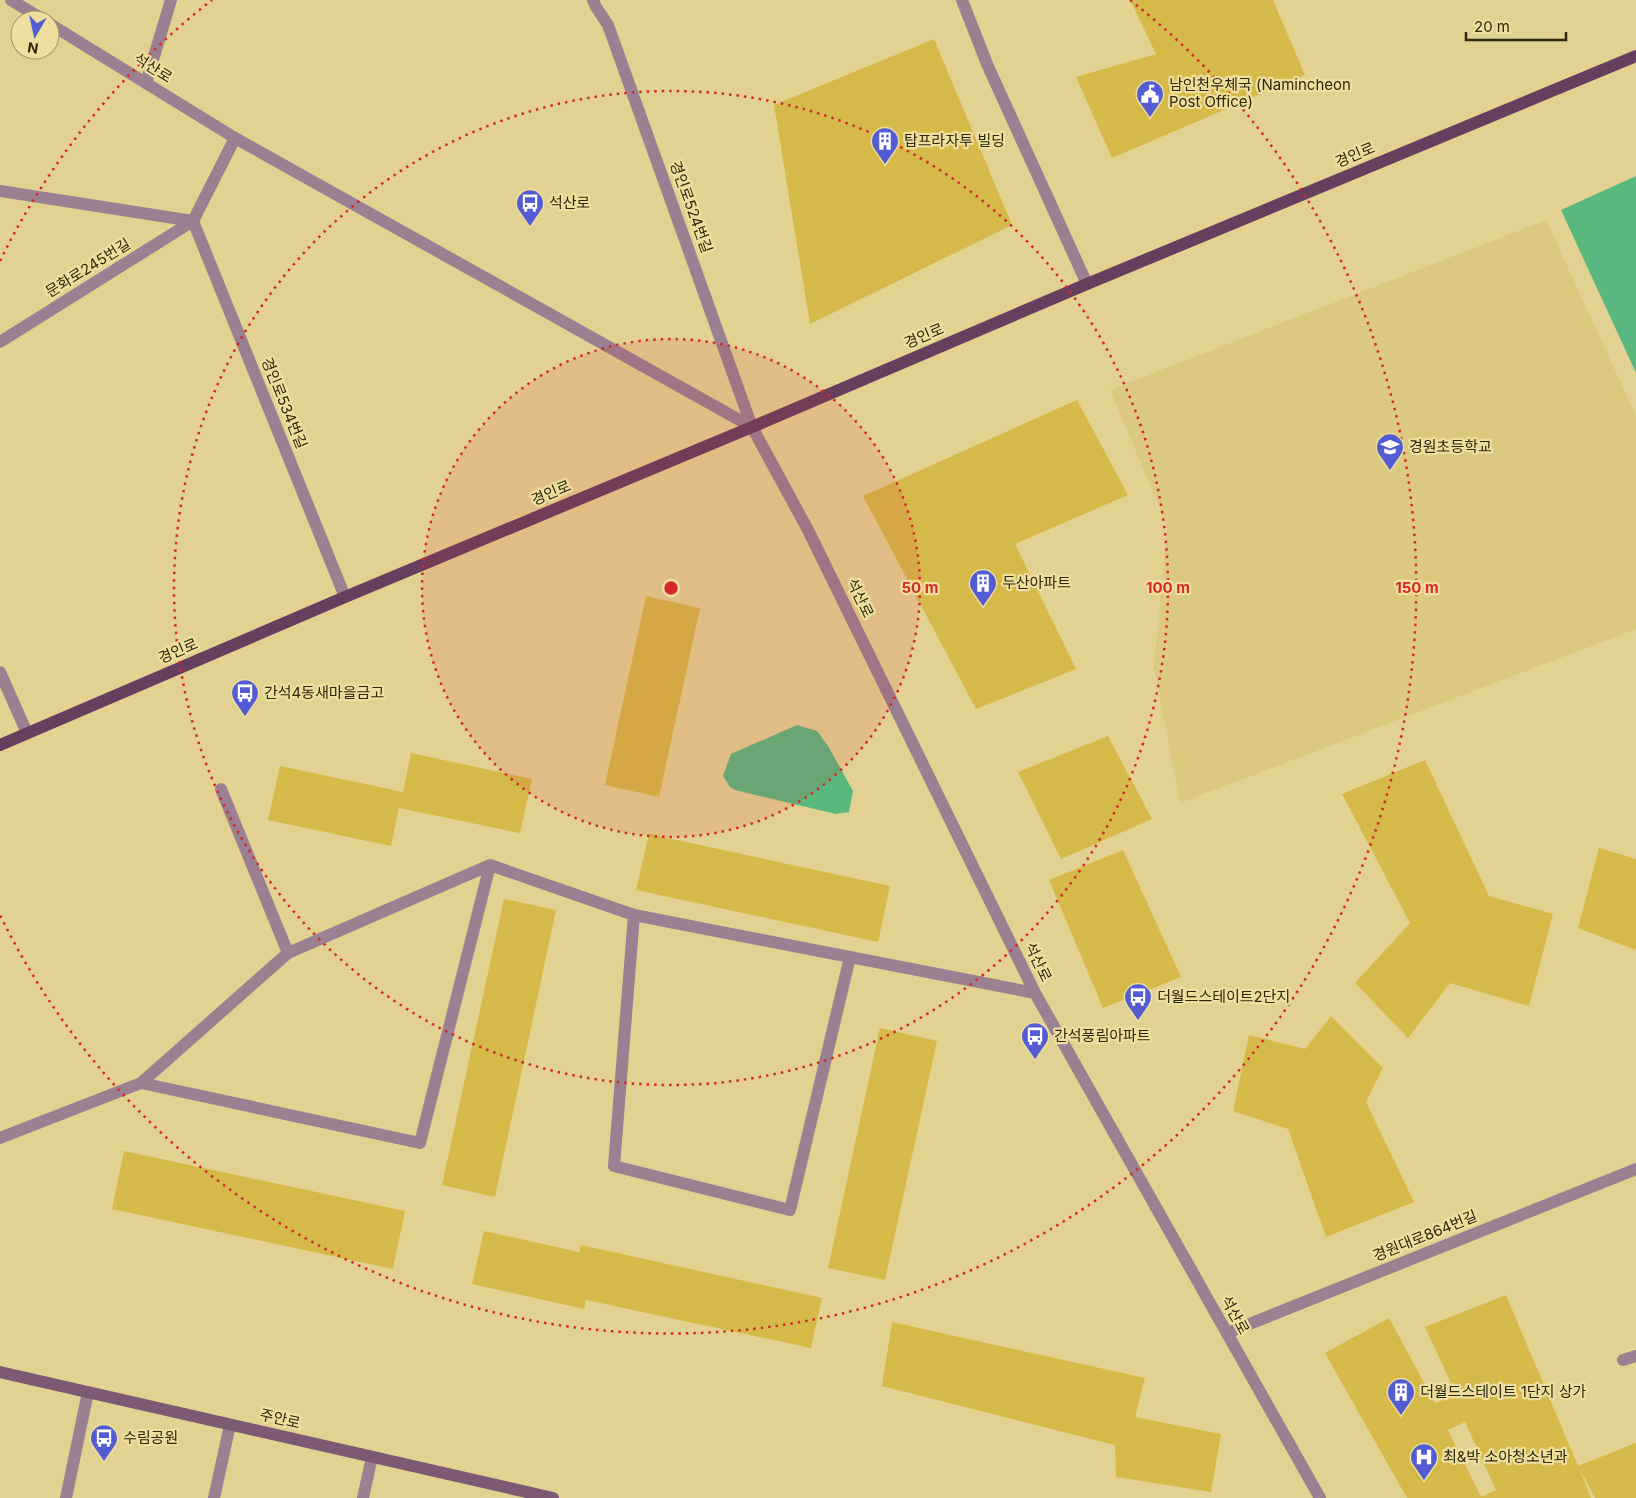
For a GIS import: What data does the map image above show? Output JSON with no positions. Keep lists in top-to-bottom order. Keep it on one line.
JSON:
{"streets":{"main road":["경인로","주안로"],"street":["석산로","경인로524번길","문화로245번길","경인로534번길","경원대로864번길"]},"crossings":[["석산로","경인로"],["석산로","경인로524번길"],["석산로","경원대로864번길"],["경인로","경인로524번길"],["경인로","경인로534번길"],["문화로245번길","경인로534번길"]],"places":{"public building":["남인천우체국 (Namincheon Post Office)"],"building":["탑프라자투 빌딩","두산아파트","더월드스테이트 1단지 상가"],"bus stop":["석산로","간석4동새마을금고","더월드스테이트2단지","간석풍림아파트","수림공원"],"school or university":["경원초등학교"],"hospital":["최&박 소아청소년과"]},"scale_bar":"20 m","north":"bottom","rings":["50 m","100 m","150 m"]}
